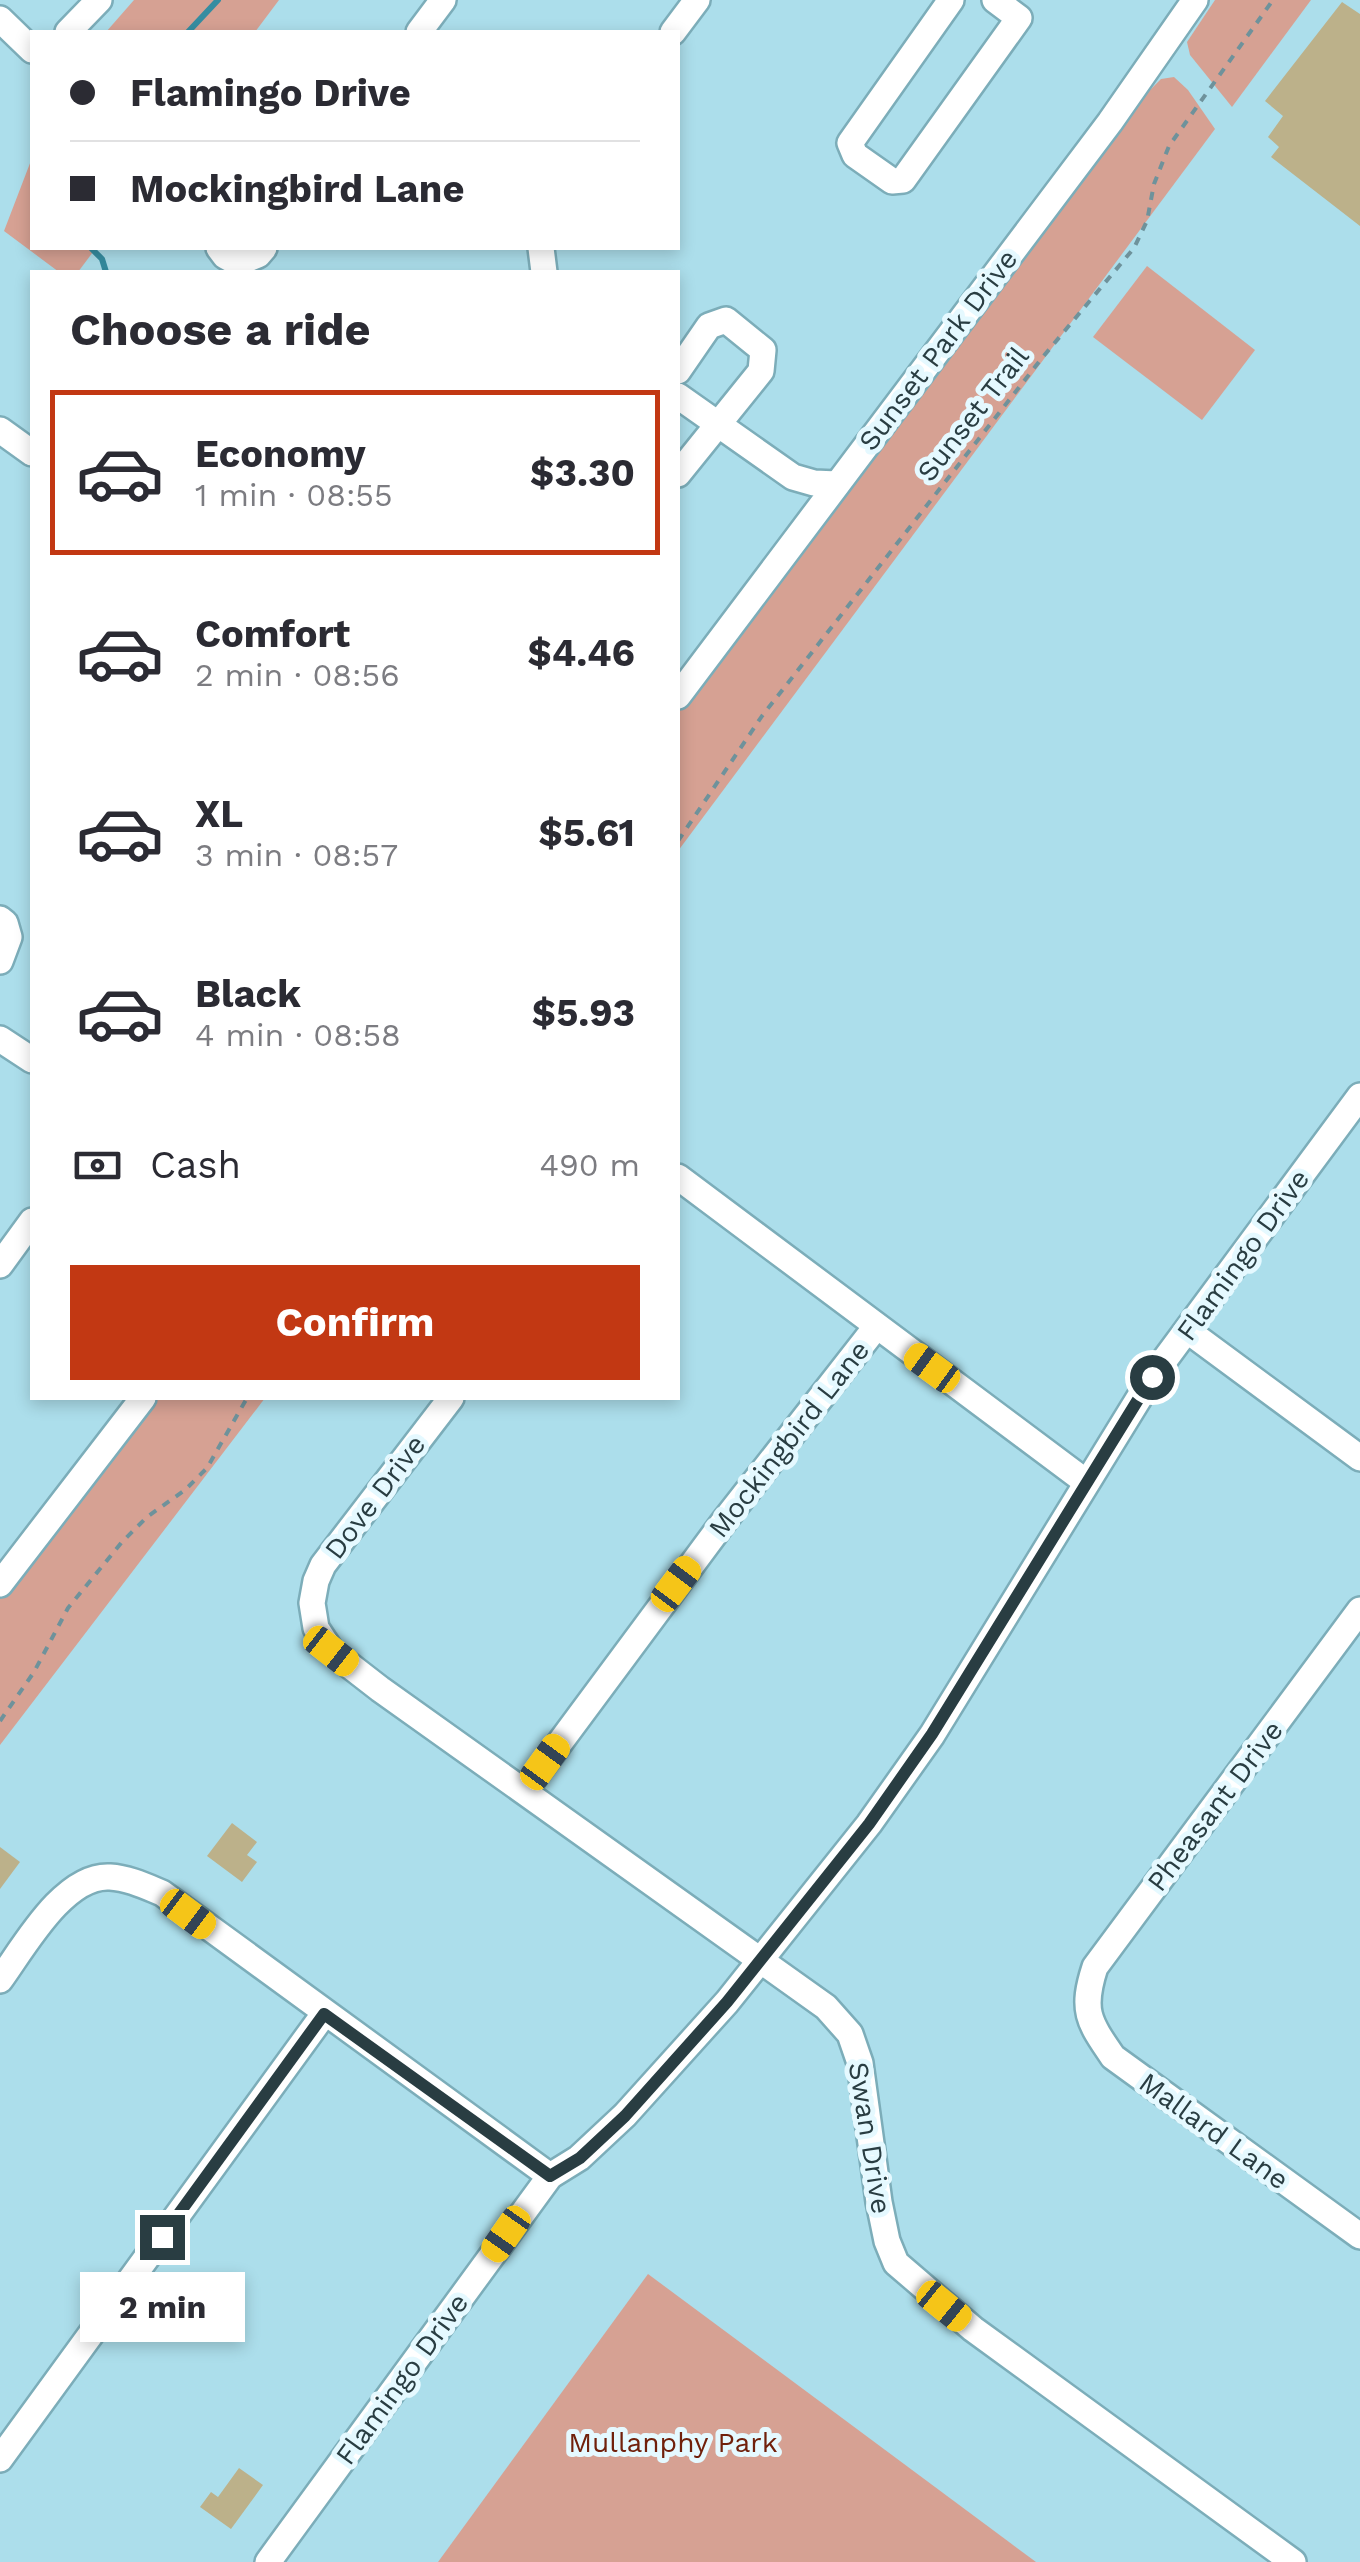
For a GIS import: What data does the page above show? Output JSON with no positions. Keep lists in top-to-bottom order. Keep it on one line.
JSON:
{"streets":{"street":["Sunset Park Drive","Flamingo Drive","Mockingbird Lane","Dove Drive","Pheasant Drive","Mallard Lane","Swan Drive"],"path":["Sunset Trail"]},"crossings":[["Flamingo Drive","Swan Drive"],["Mockingbird Lane","Swan Drive"],["Dove Drive","Swan Drive"],["Pheasant Drive","Mallard Lane"]],"parks":["Mullanphy Park"],"page":{"banner":["Flamingo Drive","Mockingbird Lane"],"heading":"Choose a ride","list":[{"name":"Economy","note":"1 min · 08:55","value":"$3.30"},{"name":"Comfort","note":"2 min · 08:56","value":"$4.46"},{"name":"XL","note":"3 min · 08:57","value":"$5.61"},{"name":"Black","note":"4 min · 08:58","value":"$5.93"}],"pay":["Cash","490 m"],"buttons":"Confirm","bubble":"2 min"}}
